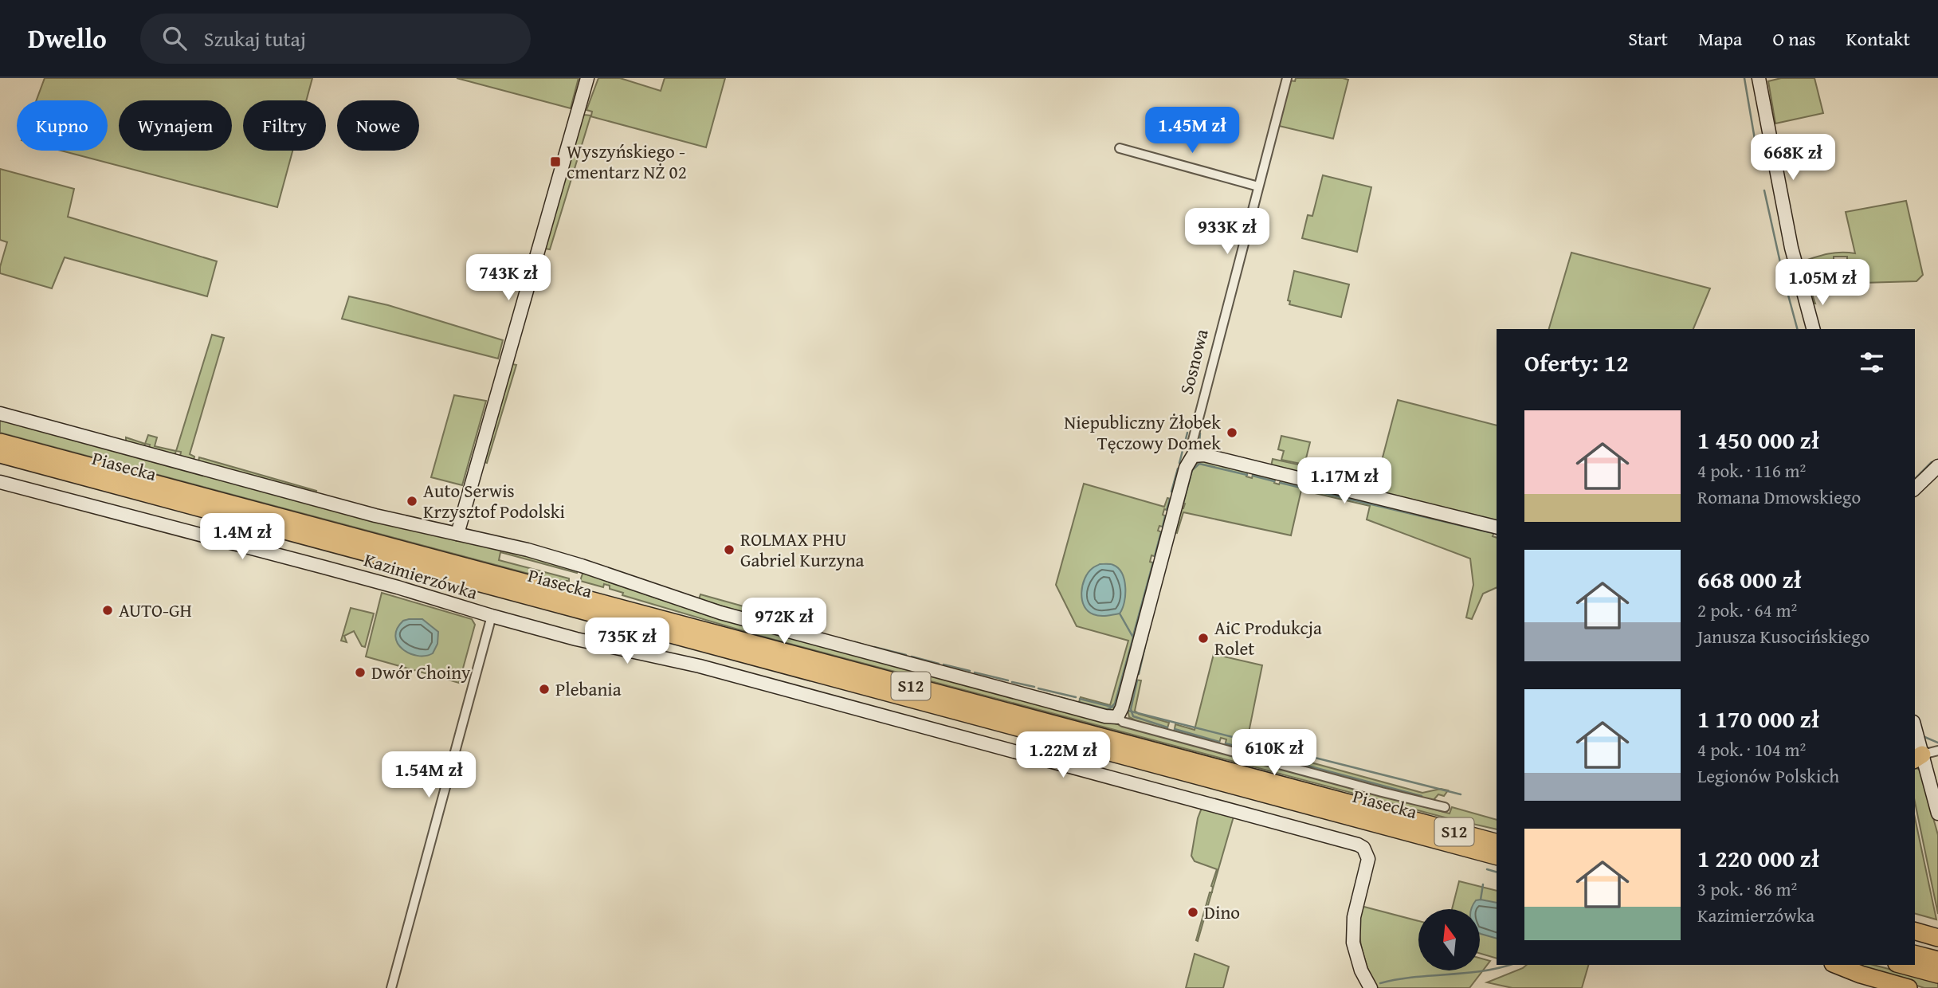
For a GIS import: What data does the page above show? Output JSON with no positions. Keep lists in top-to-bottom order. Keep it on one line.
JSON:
{"streets":{"highway":["Piasecka","S12"],"street":["Sosnowa","Kazimierzówka"]},"places":{"transit":["Wyszyńskiego - cmentarz NŻ 02"],"other":["Niepubliczny Żłobek Tęczowy Domek","Auto Serwis Krzysztof Podolski","ROLMAX PHU Gabriel Kurzyna","AUTO-GH","AiC Produkcja Rolet","Dwór Choiny","Plebania","Dino"]},"north":"top","page":{"header":"Dwello","search":"Szukaj tutaj","nav":["Start","Mapa","O nas","Kontakt"],"chip":["Kupno","Wynajem","Filtry","Nowe"],"price":["1.45M zł","668K zł","933K zł","743K zł","1.05M zł","1.17M zł","1.4M zł","972K zł","735K zł","610K zł","1.22M zł","1.54M zł"],"heading":"Oferty: 12","list":[{"name":"1 450 000 zł","note":"4 pok. · 116 m² · Romana Dmowskiego"},{"name":"668 000 zł","note":"2 pok. · 64 m² · Janusza Kusocińskiego"},{"name":"1 170 000 zł","note":"4 pok. · 104 m² · Legionów Polskich"},{"name":"1 220 000 zł","note":"3 pok. · 86 m² · Kazimierzówka"}]}}
